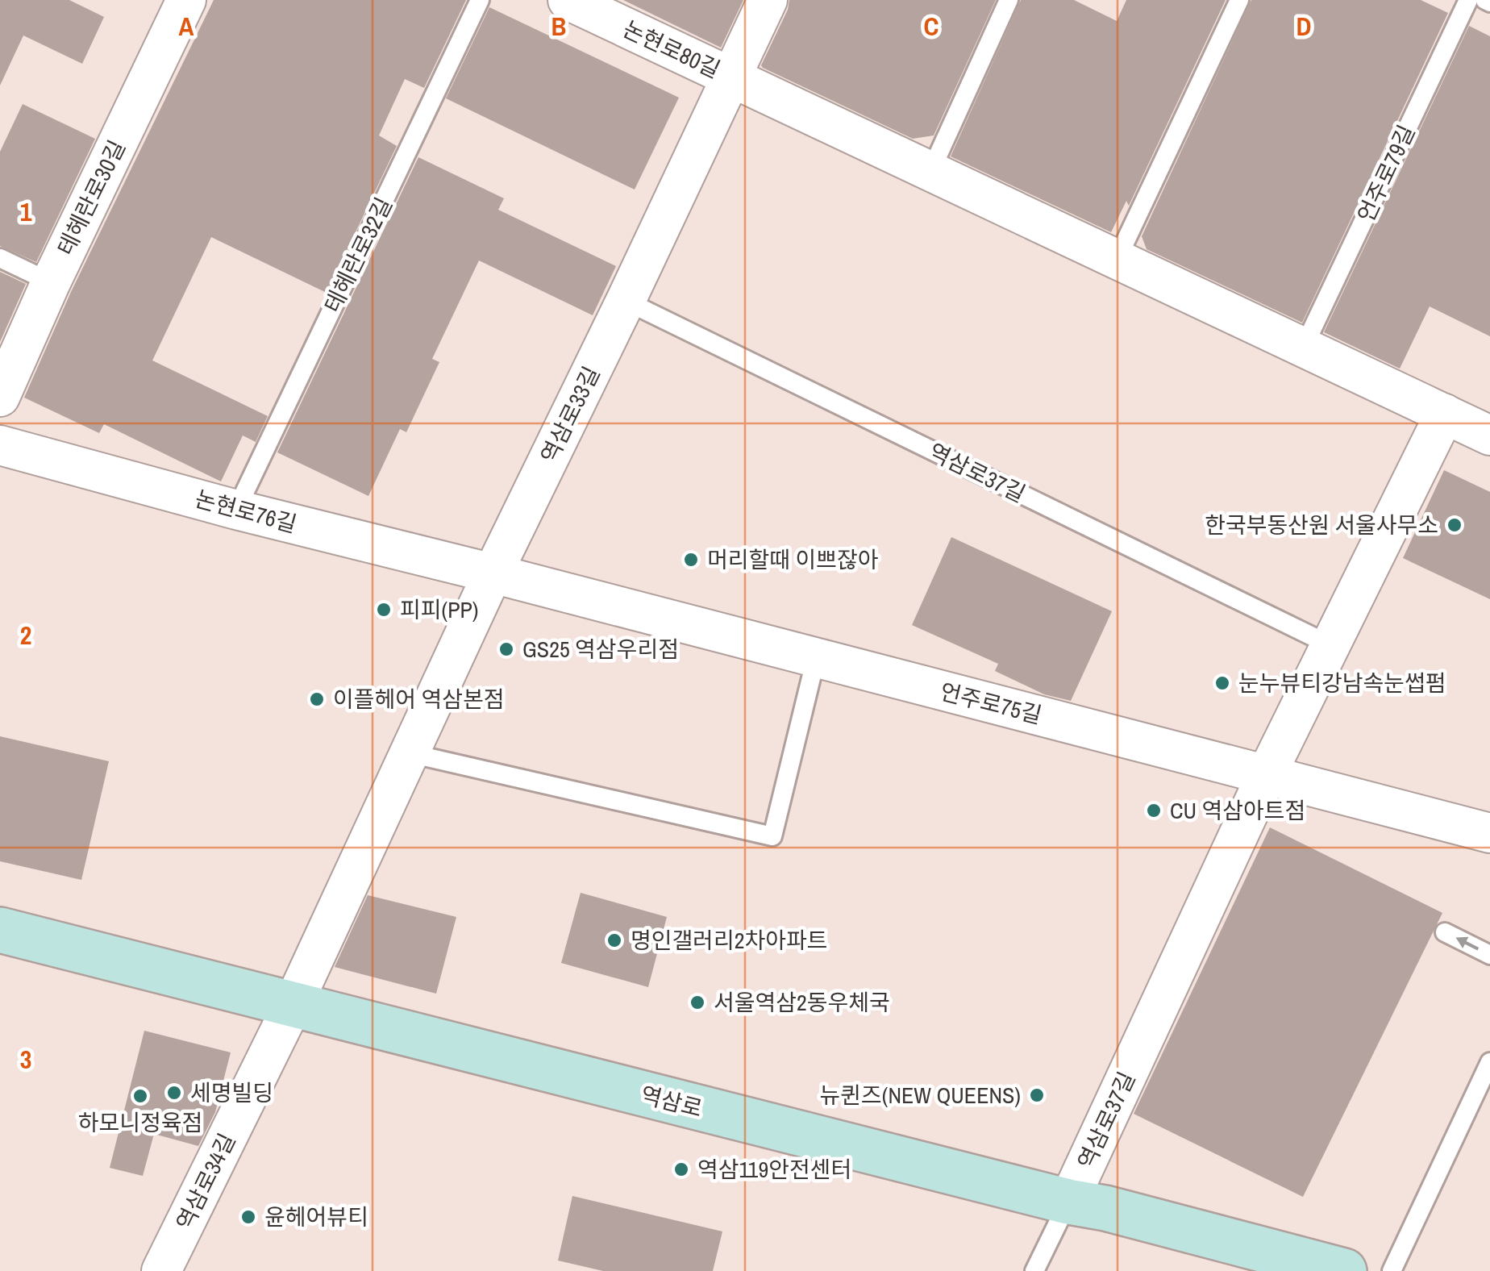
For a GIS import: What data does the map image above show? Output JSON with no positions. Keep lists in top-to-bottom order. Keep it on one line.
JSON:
{"streets":{"main road":["역삼로"],"street":["논현로80길","테헤란로30길","역삼로33길","역삼로37길","논현로76길","언주로75길","역삼로34길"],"lane":["언주로79길","테헤란로32길"]},"crossings":[["논현로80길","역삼로33길"],["테헤란로32길","논현로76길"],["역삼로33길","역삼로37길"],["역삼로33길","논현로76길"],["역삼로33길","언주로75길"],["역삼로33길","역삼로"],["역삼로33길","역삼로34길"],["역삼로37길","언주로75길"],["역삼로37길","역삼로"],["논현로76길","언주로75길"],["역삼로","역삼로34길"]],"places":["한국부동산원 서울사무소","머리할때 이쁘잖아","피피(PP)","GS25 역삼우리점","눈누뷰티강남속눈썹펌","이플헤어 역삼본점","CU 역삼아트점","명인갤러리2차아파트","서울역삼2동우체국","세명빌딩","뉴퀸즈(NEW QUEENS)","하모니정육점","역삼119안전센터","윤헤어뷰티"],"grid":{"columns":["A","B","C","D"],"rows":["1","2","3"]}}
